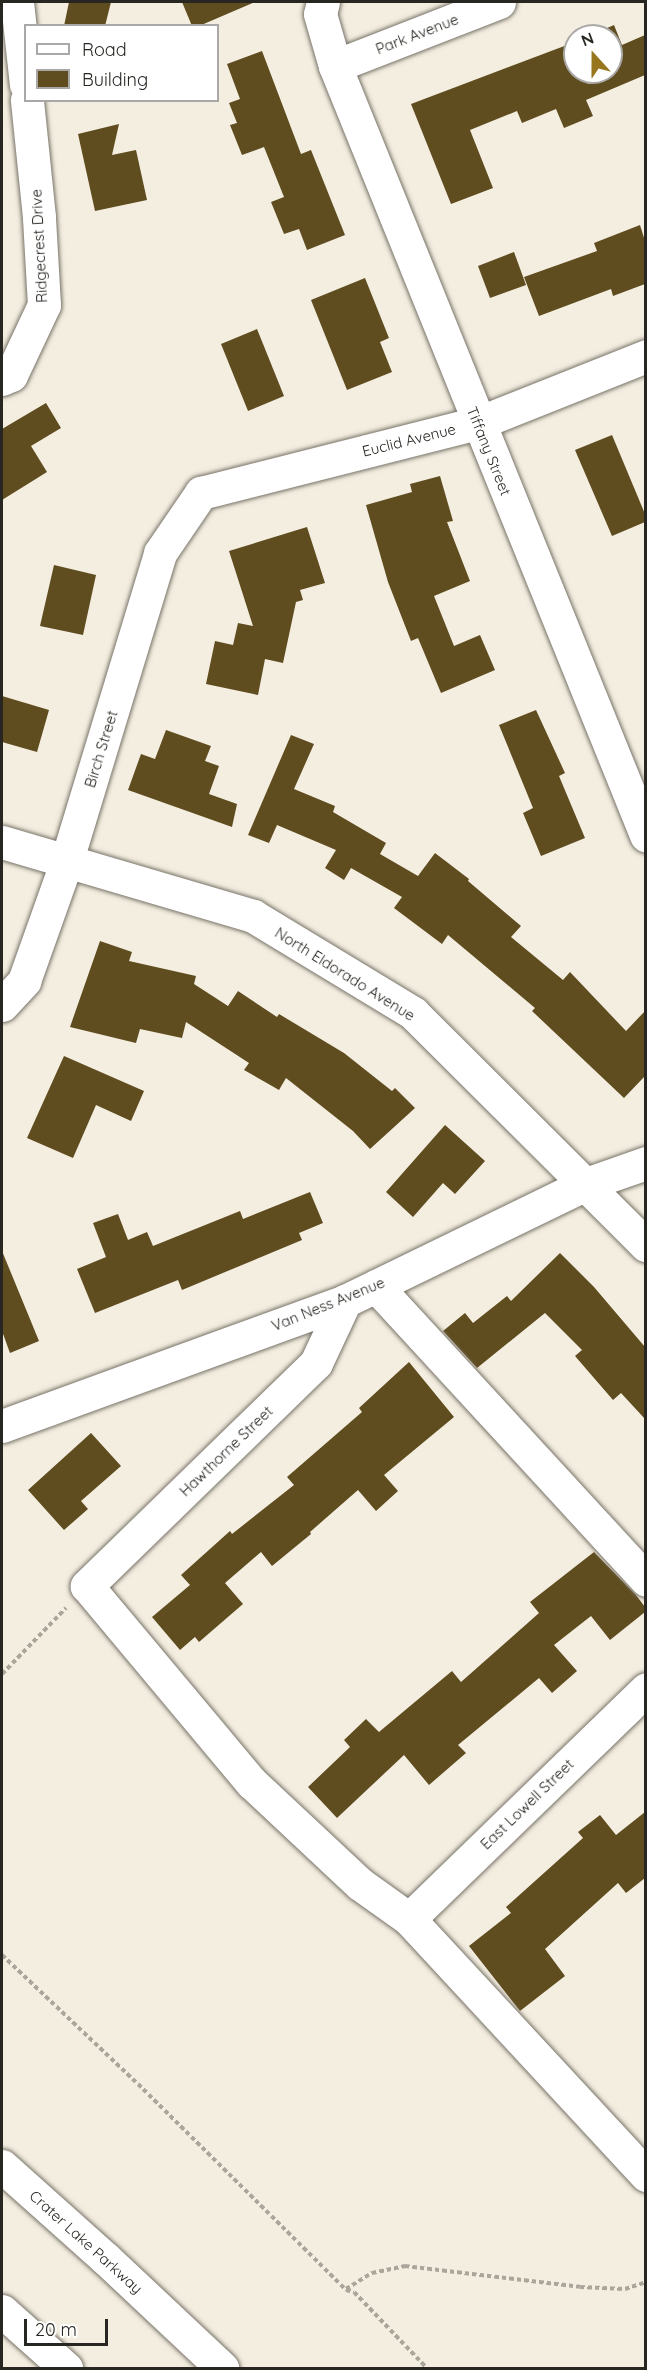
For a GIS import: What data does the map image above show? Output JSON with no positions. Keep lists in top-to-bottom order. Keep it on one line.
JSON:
{"streets":{"street":["Park Avenue","Ridgecrest Drive","Euclid Avenue","Tiffany Street","Birch Street","North Eldorado Avenue","Van Ness Avenue","Hawthorne Street","East Lowell Street","Crater Lake Parkway"]},"crossings":[["Park Avenue","Tiffany Street"],["Euclid Avenue","Tiffany Street"],["Euclid Avenue","Birch Street"],["Birch Street","North Eldorado Avenue"],["North Eldorado Avenue","Van Ness Avenue"],["Van Ness Avenue","Hawthorne Street"]],"legend":["Road","Building"],"scale_bar":"20 m","north":"top"}
